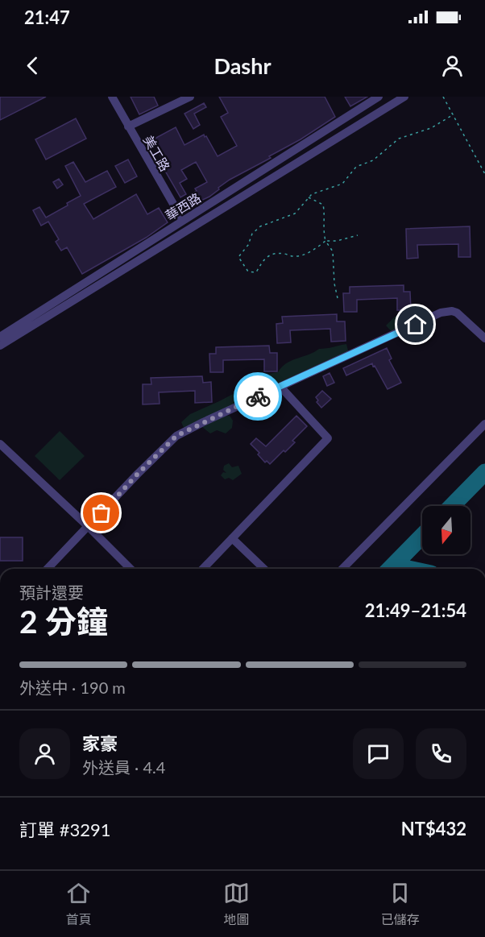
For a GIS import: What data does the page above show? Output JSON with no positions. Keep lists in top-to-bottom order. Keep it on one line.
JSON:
{"streets":{"street":["美工路","華西路"]},"crossings":[["美工路","華西路"]],"north":"bottom","page":{"status":"21:47","header":"Dashr","heading":["2 分鐘","預計還要","21:49–21:54"],"panel":["家豪","外送員 · 4.4","訂單 #3291","NT$432"],"bar":"外送中 · 190 m","tabs":["首頁","地圖","已儲存"]}}
